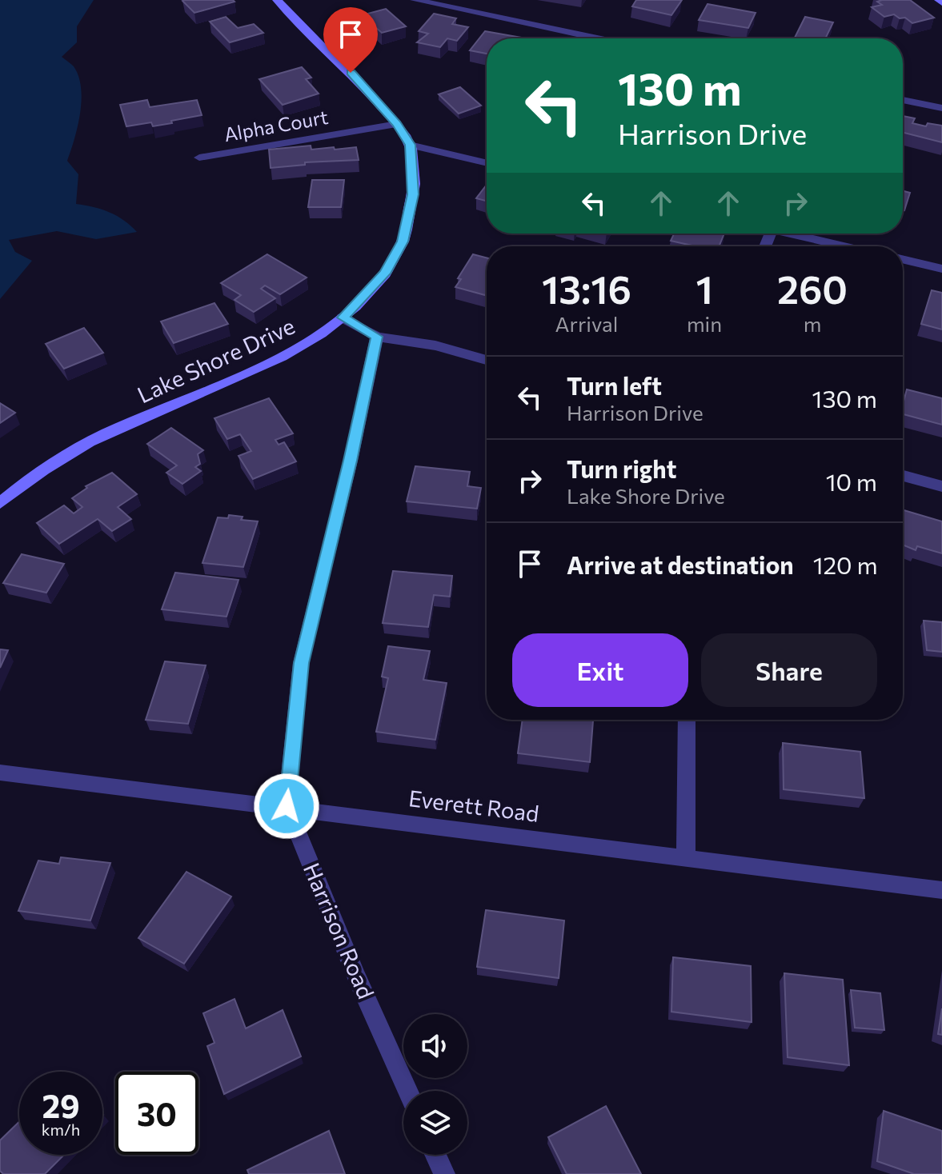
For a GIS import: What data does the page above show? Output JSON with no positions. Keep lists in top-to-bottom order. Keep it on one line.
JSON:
{"streets":{"street":["Alpha Court","Lake Shore Drive","Everett Road","Harrison Road"]},"crossings":[["Alpha Court","Lake Shore Drive"],["Everett Road","Harrison Road"]],"page":{"turn":["130 m","Harrison Drive"],"eta":["13:16","Arrival","1","min","260","m"],"list":[{"name":"Turn left","note":"Harrison Drive","value":"130 m"},{"name":"Turn right","note":"Lake Shore Drive","value":"10 m"},{"name":"Arrive at destination","value":"120 m"}],"buttons":["Exit","Share"],"speed":"29 km/h","limit":"30"}}
